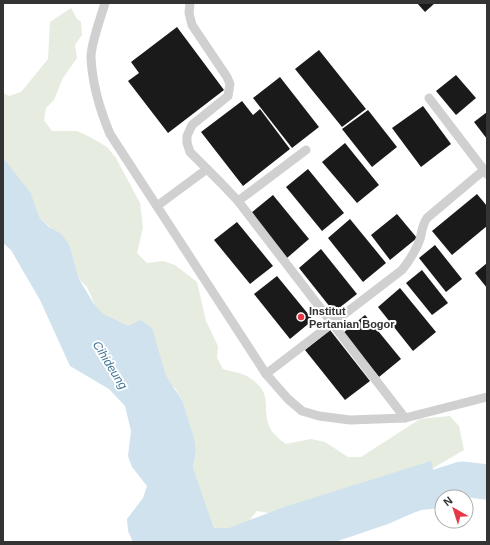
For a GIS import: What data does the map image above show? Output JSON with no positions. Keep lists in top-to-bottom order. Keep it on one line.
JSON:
{"water":["Cihideung"],"places":["Institut Pertanian Bogor"],"north":"top left"}
